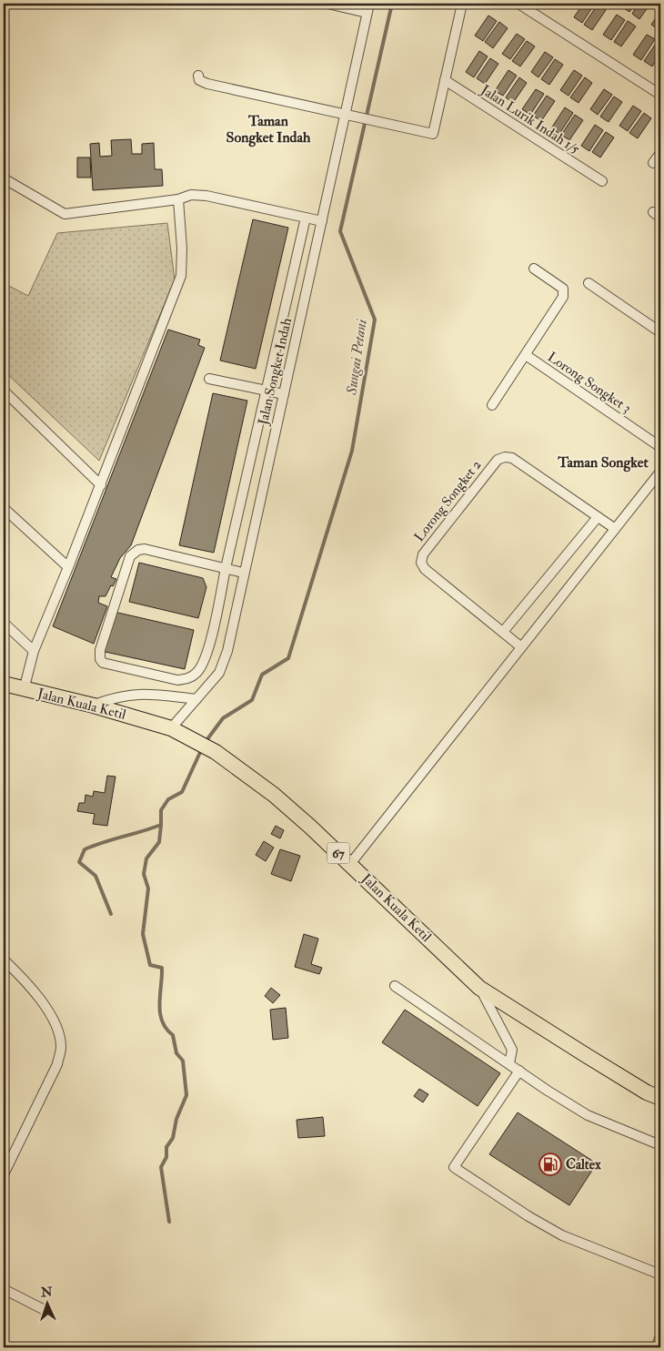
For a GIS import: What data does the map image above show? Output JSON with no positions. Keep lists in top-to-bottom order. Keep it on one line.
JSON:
{"streets":{"main road":["Jalan Kuala Ketil","67"],"street":["Jalan Lurik Indah 1/5","Jalan Songket Indah","Lorong Songket 3","Lorong Songket 2"]},"crossings":[["Jalan Songket Indah","Jalan Kuala Ketil"]],"districts":["Taman Songket Indah","Taman Songket"],"water":["Sungai Petani"],"places":{"fuel station":["Caltex"]},"north":"top"}
